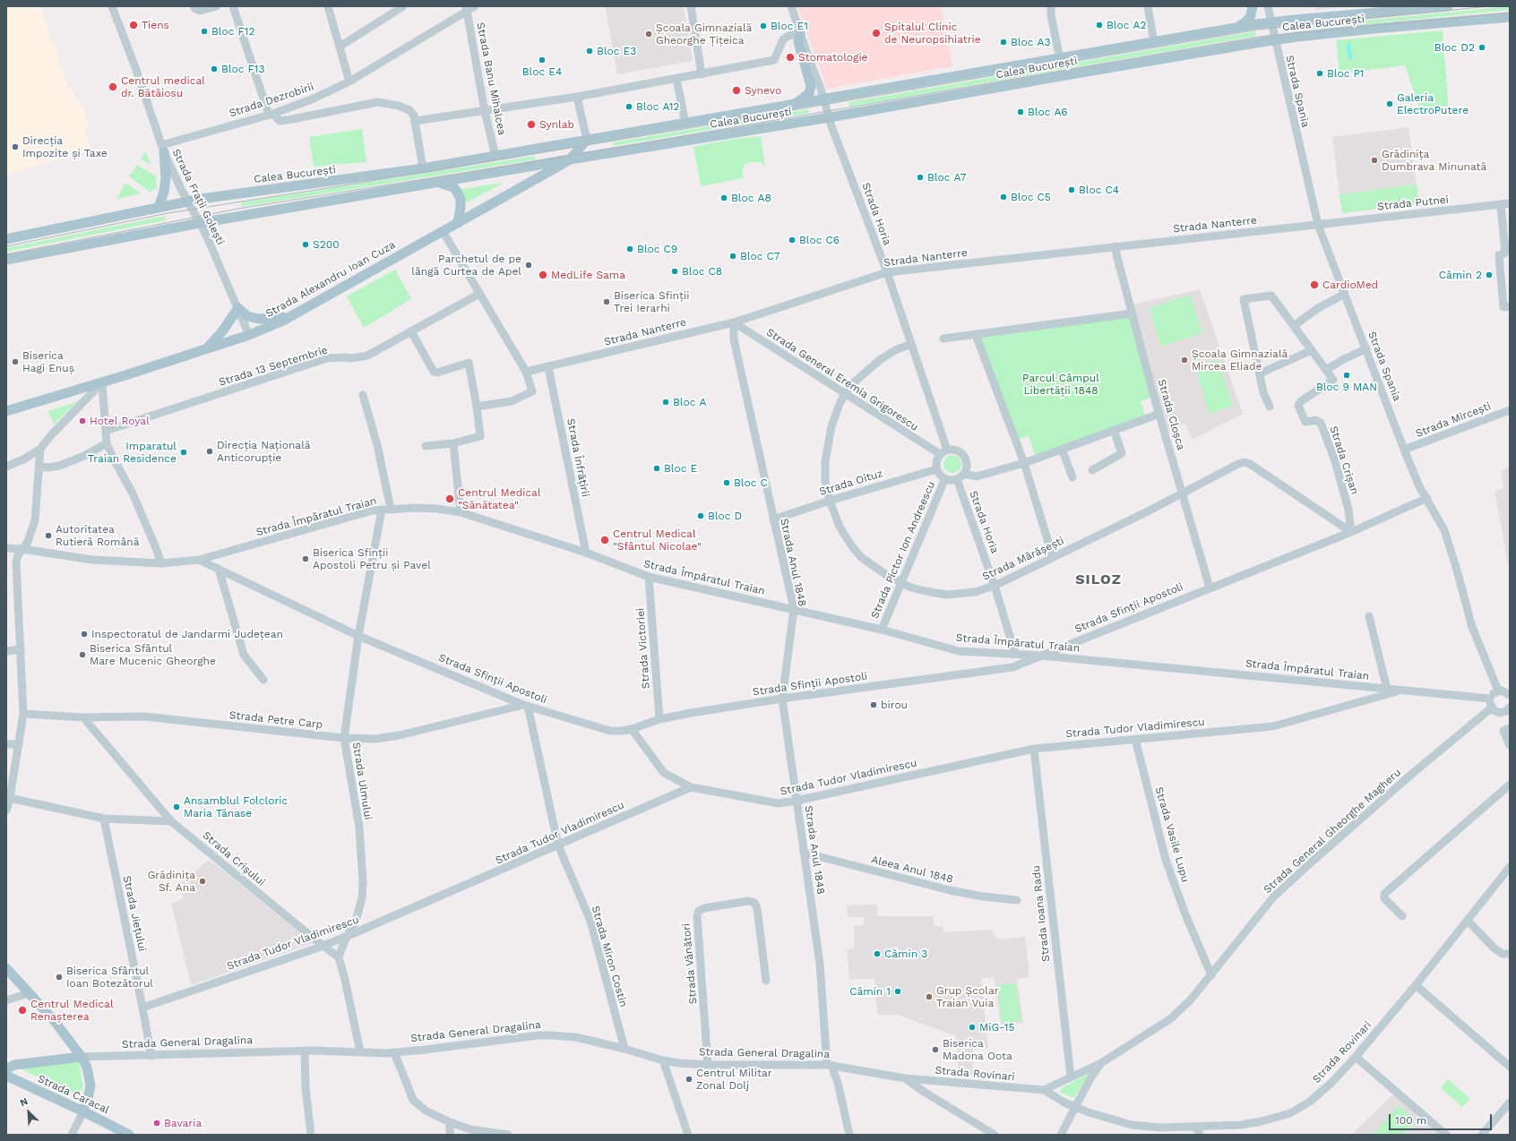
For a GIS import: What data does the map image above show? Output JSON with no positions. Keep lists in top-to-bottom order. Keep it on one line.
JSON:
{"streets":{"main road":["Calea București","Strada Alexandru Ioan Cuza","Strada General Dragalina","Strada Caracal"],"street":["Strada Banu Mihalcea","Strada Spania","Strada Dezrobirii","Strada Frații Golești","Strada Putnei","Strada Horia","Strada Nanterre","Strada 13 Septembrie","Strada General Eremia Grigorescu","Strada Cloșca","Strada Mircești","Strada Înfrățirii","Strada Crișan","Strada Oituz","Strada Împăratul Traian","Strada Pictor Ion Andreescu","Strada Mărășești","Strada Anul 1848","Strada Sfinții Apostoli","Strada Victoriei","Strada Petre Carp","Strada Tudor Vladimirescu","Strada Ulmului","Strada General Gheorghe Magheru","Strada Vasile Lupu","Strada Crișului","Aleea Anul 1848","Strada Jiețului","Strada Ioana Radu","Strada Miron Costin","Strada Vânători","Strada Rovinari"]},"crossings":[["Calea București","Strada Banu Mihalcea"],["Calea București","Strada Spania"],["Calea București","Strada Frații Golești"],["Calea București","Strada Horia"],["Calea București","Strada Alexandru Ioan Cuza"],["Strada Banu Mihalcea","Strada Dezrobirii"],["Strada Spania","Strada Putnei"],["Strada Spania","Strada Nanterre"],["Strada Spania","Strada Mircești"],["Strada Spania","Strada Sfinții Apostoli"],["Strada Dezrobirii","Strada Frații Golești"],["Strada Frații Golești","Strada Alexandru Ioan Cuza"],["Strada Putnei","Strada Nanterre"],["Strada Horia","Strada Nanterre"],["Strada Horia","Strada General Eremia Grigorescu"],["Strada Horia","Strada Oituz"],["Strada Horia","Strada Împăratul Traian"],["Strada Horia","Strada Pictor Ion Andreescu"],["Strada Horia","Strada Mărășești"],["Strada Nanterre","Strada General Eremia Grigorescu"],["Strada Nanterre","Strada Cloșca"],["Strada Nanterre","Strada Înfrățirii"],["Strada Nanterre","Strada Anul 1848"],["Strada General Eremia Grigorescu","Strada Oituz"],["Strada General Eremia Grigorescu","Strada Pictor Ion Andreescu"],["Strada General Eremia Grigorescu","Strada Mărășești"],["Strada General Eremia Grigorescu","Strada Anul 1848"],["Strada Cloșca","Strada Mărășești"],["Strada Cloșca","Strada Sfinții Apostoli"],["Strada Înfrățirii","Strada Împăratul Traian"],["Strada Crișan","Strada Mărășești"],["Strada Crișan","Strada Sfinții Apostoli"],["Strada Oituz","Strada Pictor Ion Andreescu"],["Strada Oituz","Strada Mărășești"],["Strada Oituz","Strada Anul 1848"],["Strada Împăratul Traian","Strada Pictor Ion Andreescu"],["Strada Împăratul Traian","Strada Anul 1848"],["Strada Împăratul Traian","Strada Sfinții Apostoli"],["Strada Împăratul Traian","Strada Victoriei"],["Strada Împăratul Traian","Strada Tudor Vladimirescu"],["Strada Împăratul Traian","Strada Ulmului"],["Strada Pictor Ion Andreescu","Strada Mărășești"],["Strada Mărășești","Strada Sfinții Apostoli"],["Strada Anul 1848","Strada Sfinții Apostoli"],["Strada Anul 1848","Strada Tudor Vladimirescu"],["Strada Anul 1848","Aleea Anul 1848"],["Strada Anul 1848","Strada General Dragalina"],["Strada Sfinții Apostoli","Strada Victoriei"],["Strada Sfinții Apostoli","Strada Petre Carp"],["Strada Sfinții Apostoli","Strada Ulmului"],["Strada Sfinții Apostoli","Strada Miron Costin"],["Strada Petre Carp","Strada Ulmului"],["Strada Petre Carp","Strada Crișului"],["Strada Petre Carp","Strada Miron Costin"],["Strada Tudor Vladimirescu","Strada Ulmului"],["Strada Tudor Vladimirescu","Strada Vasile Lupu"],["Strada Tudor Vladimirescu","Strada Crișului"],["Strada Tudor Vladimirescu","Strada Jiețului"],["Strada Tudor Vladimirescu","Strada Ioana Radu"],["Strada Tudor Vladimirescu","Strada Miron Costin"],["Strada Ulmului","Strada Crișului"],["Strada General Gheorghe Magheru","Strada Vasile Lupu"],["Strada General Gheorghe Magheru","Strada Ioana Radu"],["Strada General Gheorghe Magheru","Strada Rovinari"],["Strada Jiețului","Strada General Dragalina"],["Strada Miron Costin","Strada General Dragalina"],["Strada Vânători","Strada General Dragalina"],["Strada General Dragalina","Strada Rovinari"]],"districts":["SILOZ"],"parks":["Parcul Câmpul Libertății 1848"],"places":["Tiens","Bloc A2","Bloc E1","Bloc F12","Spitalul Clinic de Neuropsihiatrie","Școala Gimnazială Gheorghe Țițeica","Bloc A3","Bloc D2","Bloc E3","Stomatologie","Bloc E4","Bloc F13","Bloc P1","Centrul medical dr. Bătăiosu","Synevo","Galeria ElectroPutere","Bloc A12","Bloc A6","Synlab","Direcția Impozite și Taxe","Grădinița Dumbrava Minunată","Bloc A7","Bloc C4","Bloc C5","Bloc A8","Bloc C6","S200","Bloc C9","Bloc C7","Parchetul de pe lângă Curtea de Apel","Bloc C8","MedLife Sama","Cămin 2","CardioMed","Biserica Sfinții Trei Ierarhi","Școala Gimnazială Mircea Eliade","Biserica Hagi Enuș","Bloc 9 MAN","Bloc A","Hotel Royal","Direcția Națională Anticorupție","Imparatul Traian Residence","Bloc E","Bloc C","Centrul Medical \"Sănătatea\"","Bloc D","Autoritatea Rutieră Română","Centrul Medical \"Sfântul Nicolae\"","Biserica Sfinții Apostoli Petru și Pavel","Inspectoratul de Jandarmi Județean","Biserica Sfântul Mare Mucenic Gheorghe","birou","Ansamblul Folcloric Maria Tănase","Grădinița Sf. Ana","Cămin 3","Biserica Sfântul Ioan Botezătorul","Cămin 1","Grup Școlar Traian Vuia","Centrul Medical Renașterea","MiG-15","Biserica Madona Oota","Centrul Militar Zonal Dolj","Bavaria"],"scale_bar":"100 m","north":"top left"}
